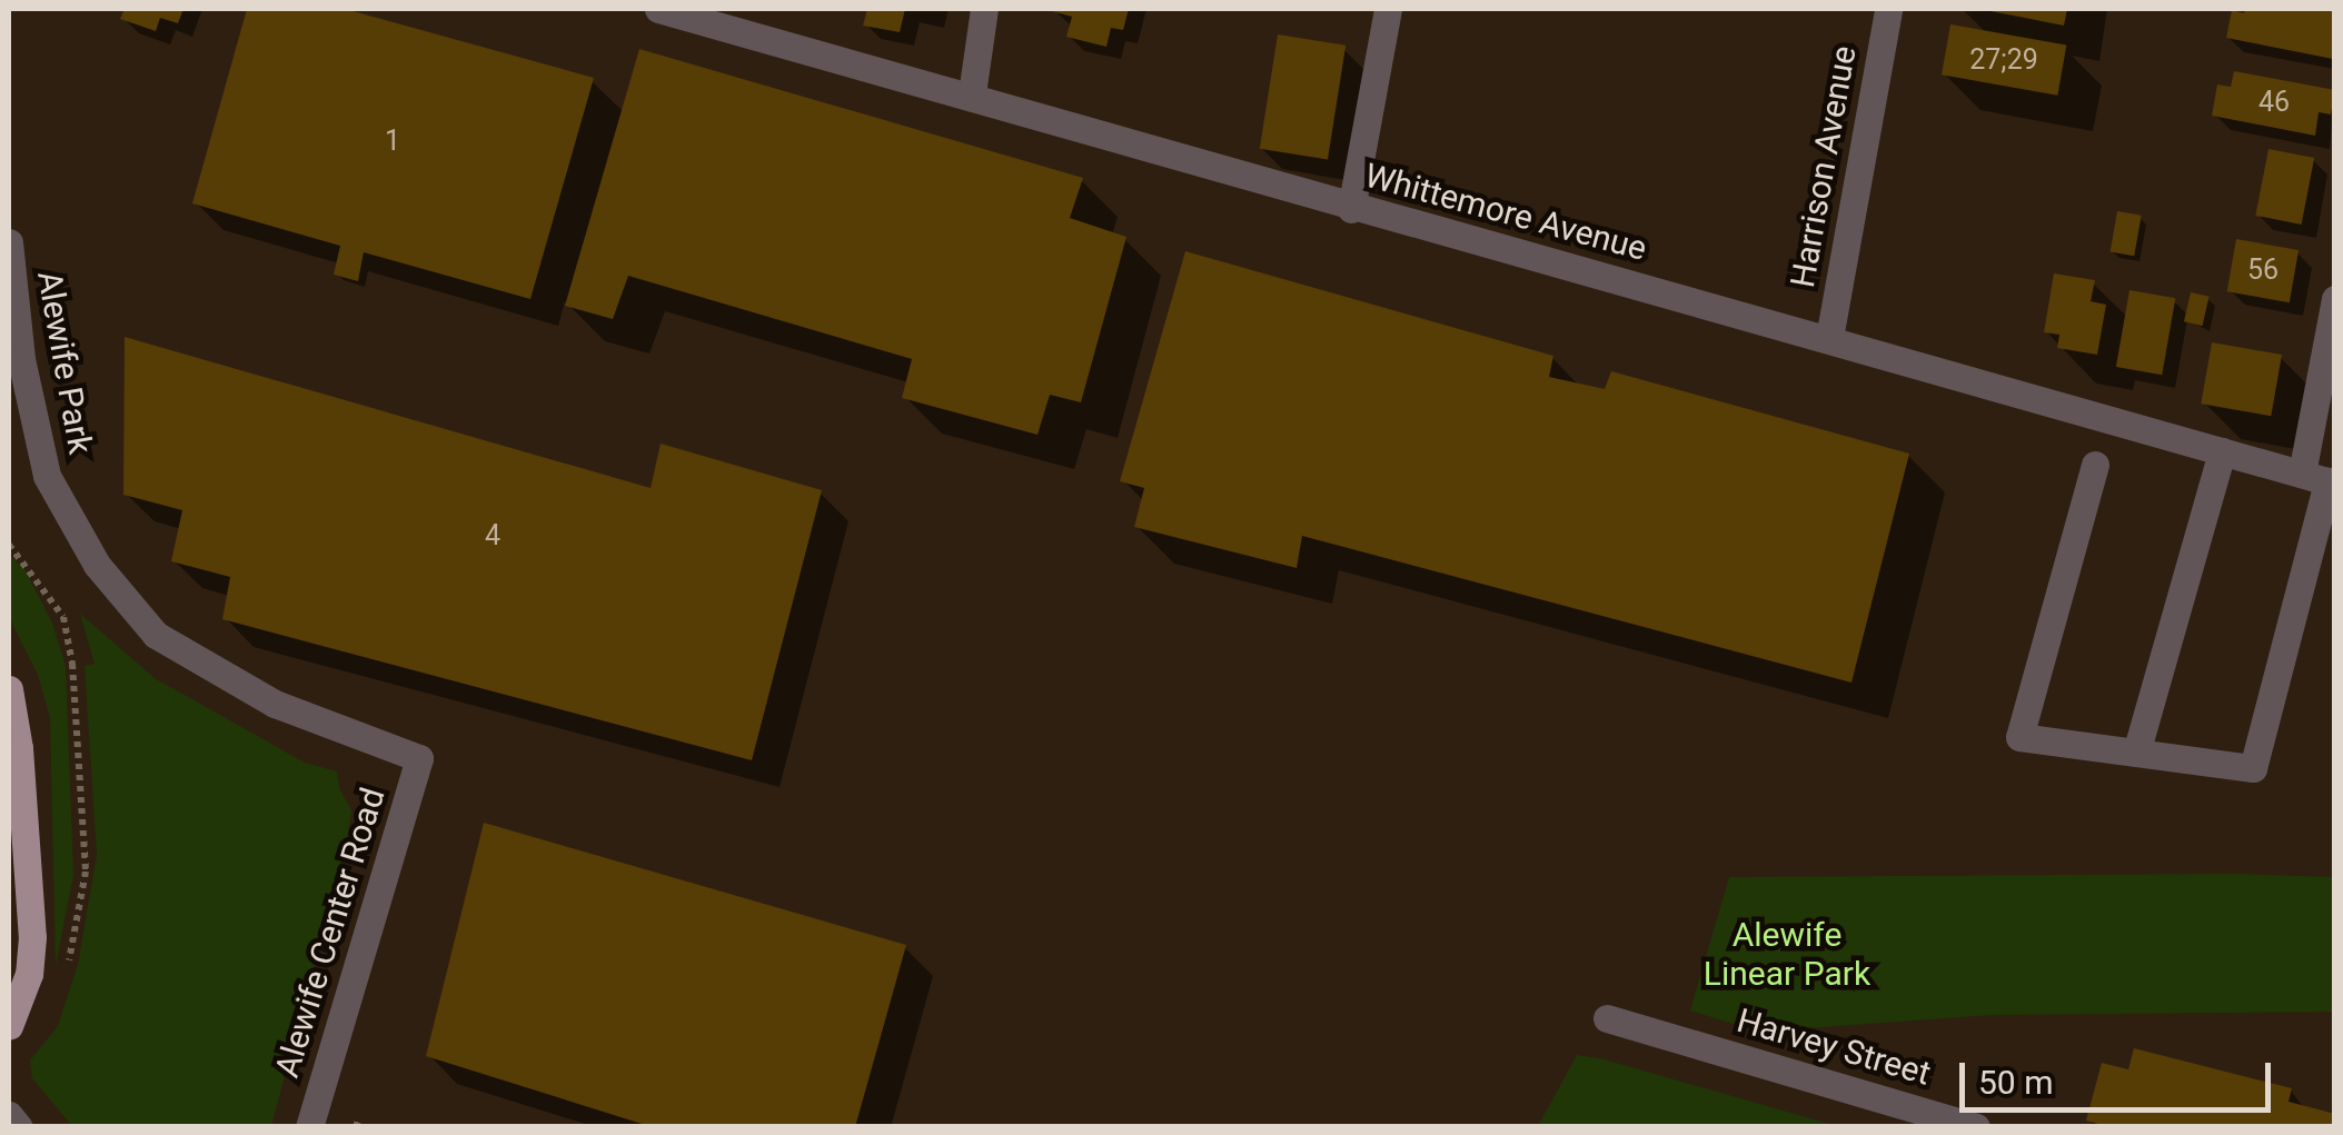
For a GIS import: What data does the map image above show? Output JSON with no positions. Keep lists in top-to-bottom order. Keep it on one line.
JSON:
{"streets":{"street":["Harrison Avenue","Whittemore Avenue","Alewife Park","Alewife Center Road","Harvey Street"]},"crossings":[["Harrison Avenue","Whittemore Avenue"],["Alewife Park","Alewife Center Road"]],"parks":["Alewife Linear Park"],"house_numbers":["27;29","46","1","56","4"],"scale_bar":"50 m"}
